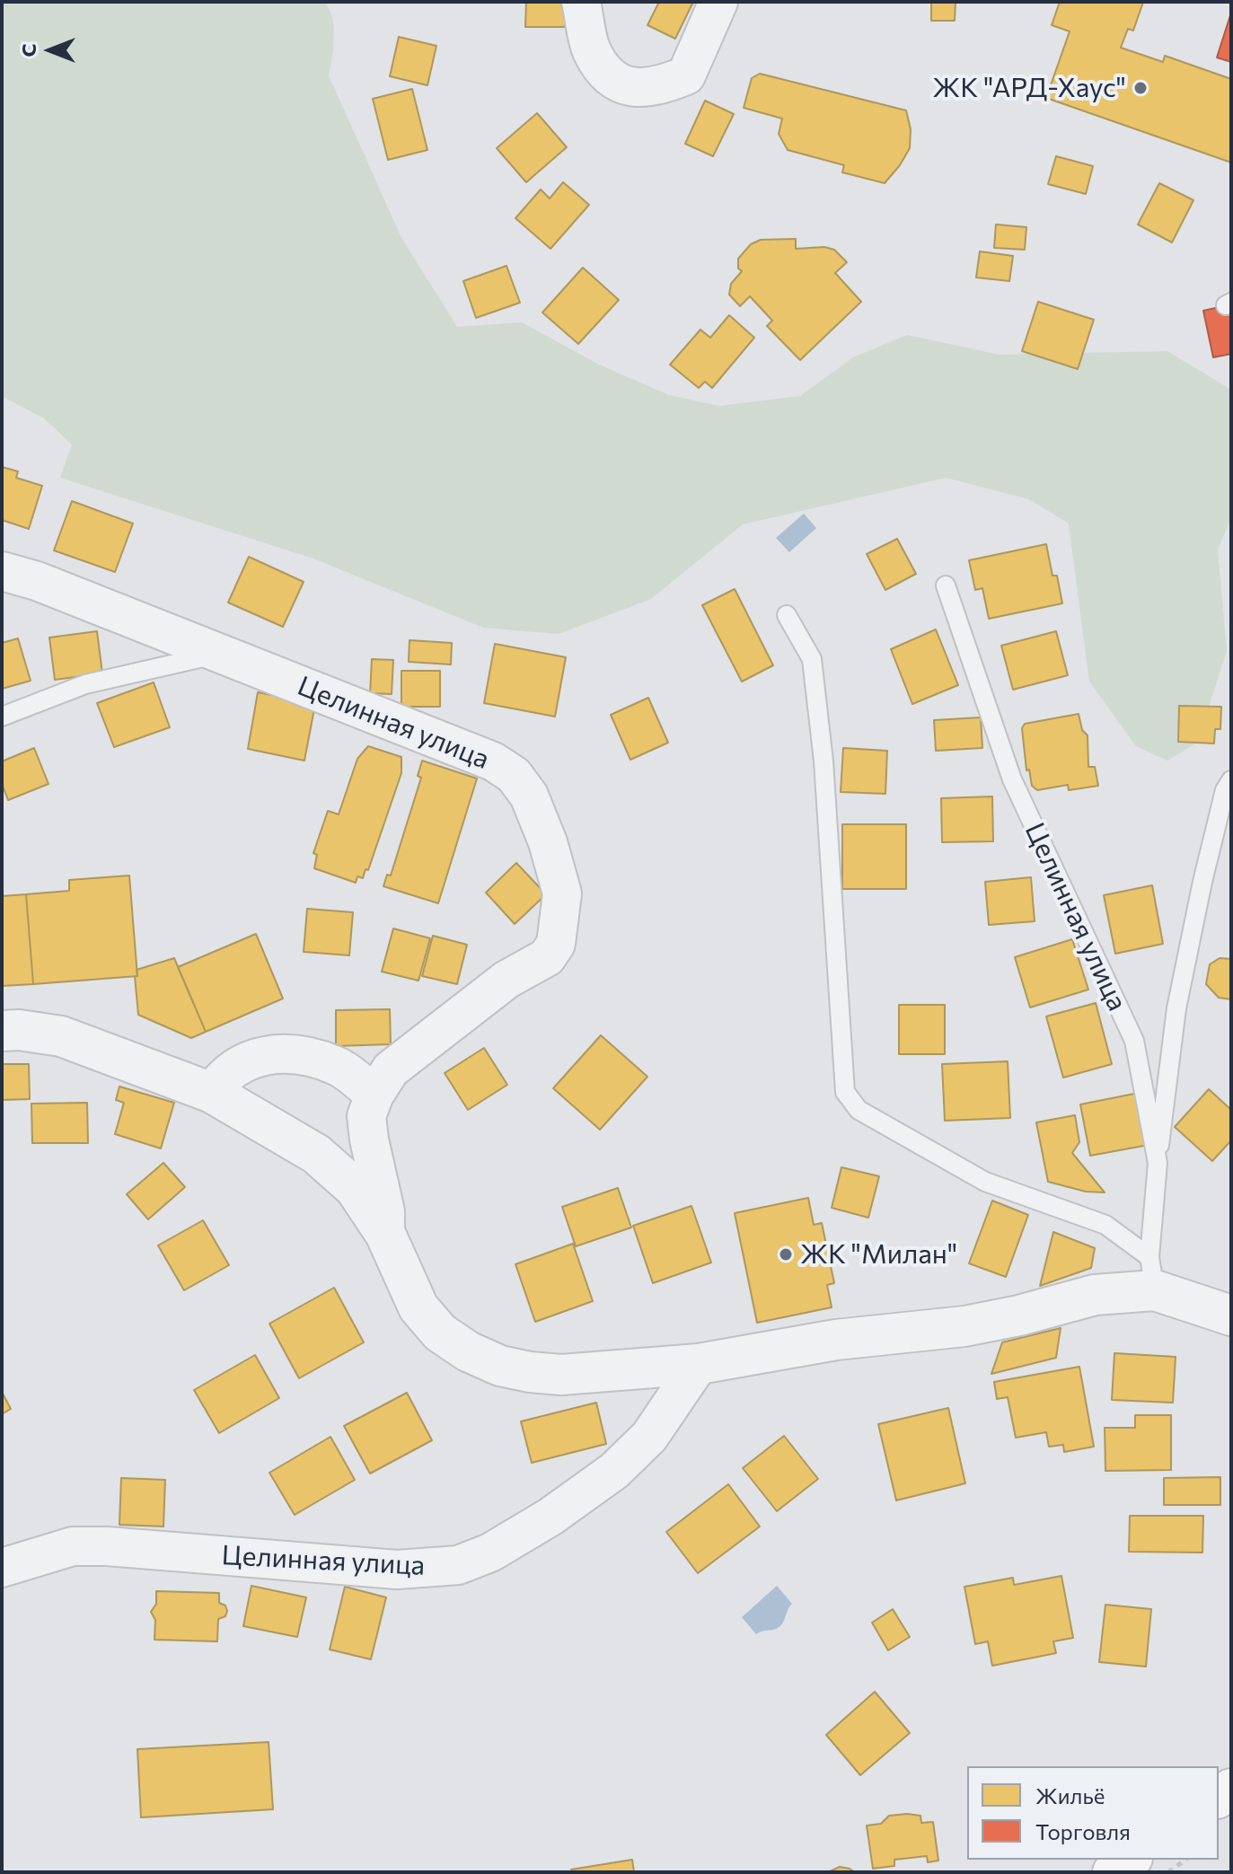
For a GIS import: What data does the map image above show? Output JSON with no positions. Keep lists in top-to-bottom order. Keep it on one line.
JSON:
{"streets":{"street":["Целинная улица"]},"places":["ЖК \"АРД-Хаус\"","ЖК \"Милан\""],"legend":["Жильё","Торговля"],"north":"left"}
